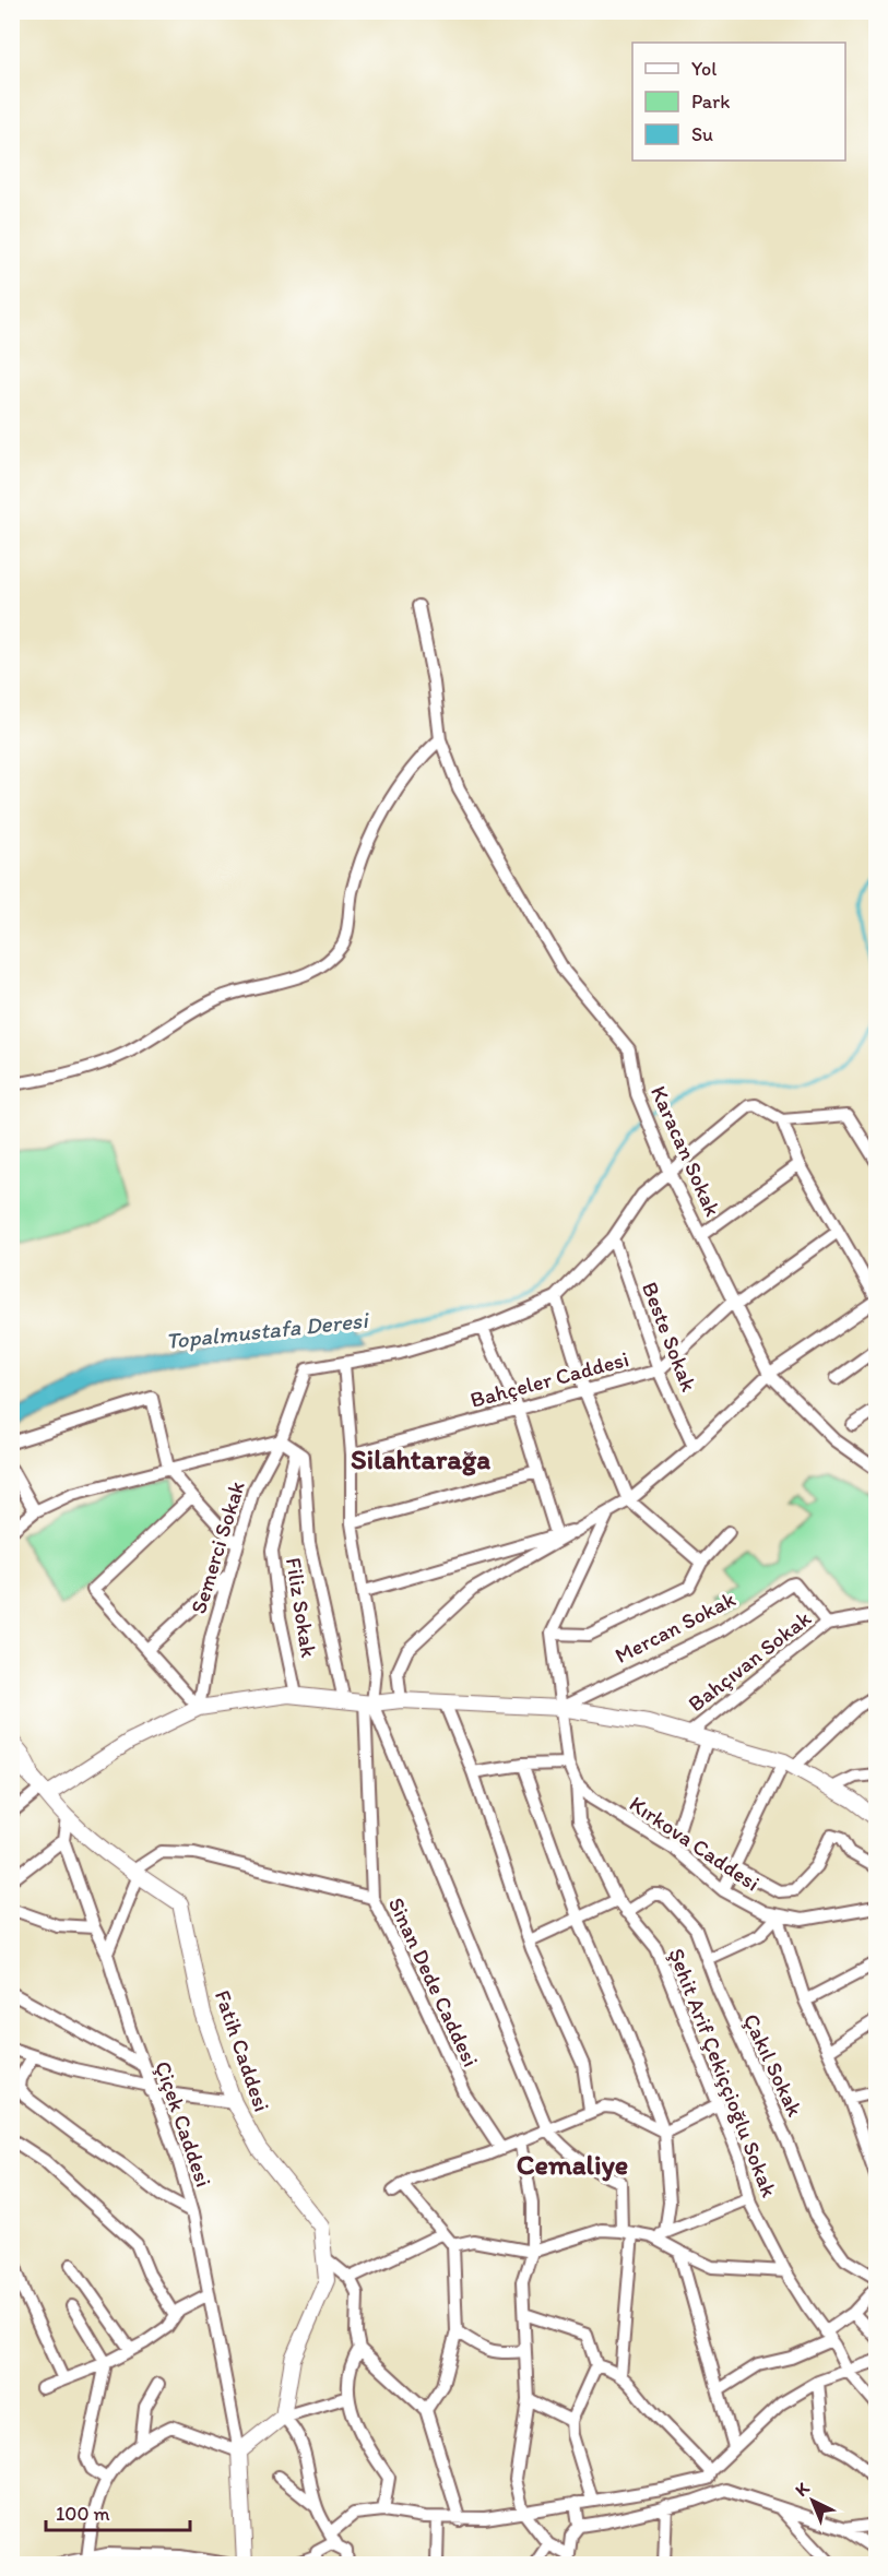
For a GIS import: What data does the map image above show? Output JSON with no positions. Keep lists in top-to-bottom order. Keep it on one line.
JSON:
{"streets":{"main road":["Fatih Caddesi"],"street":["Karacan Sokak","Beste Sokak","Bahçeler Caddesi","Semerci Sokak","Filiz Sokak","Mercan Sokak","Bahçıvan Sokak","Kırkova Caddesi","Sinan Dede Caddesi","Çakıl Sokak","Şehit Arif Çekiççioğlu Sokak","Çiçek Caddesi"]},"crossings":[["Karacan Sokak","Bahçeler Caddesi"],["Beste Sokak","Bahçeler Caddesi"],["Bahçeler Caddesi","Sinan Dede Caddesi"],["Semerci Sokak","Sinan Dede Caddesi"],["Mercan Sokak","Bahçıvan Sokak"],["Mercan Sokak","Kırkova Caddesi"],["Kırkova Caddesi","Şehit Arif Çekiççioğlu Sokak"],["Fatih Caddesi","Çiçek Caddesi"],["Çakıl Sokak","Şehit Arif Çekiççioğlu Sokak"]],"districts":["Silahtarağa","Cemaliye"],"water":["Topalmustafa Deresi"],"legend":["Yol","Park","Su"],"scale_bar":"100 m","north":"top left"}
